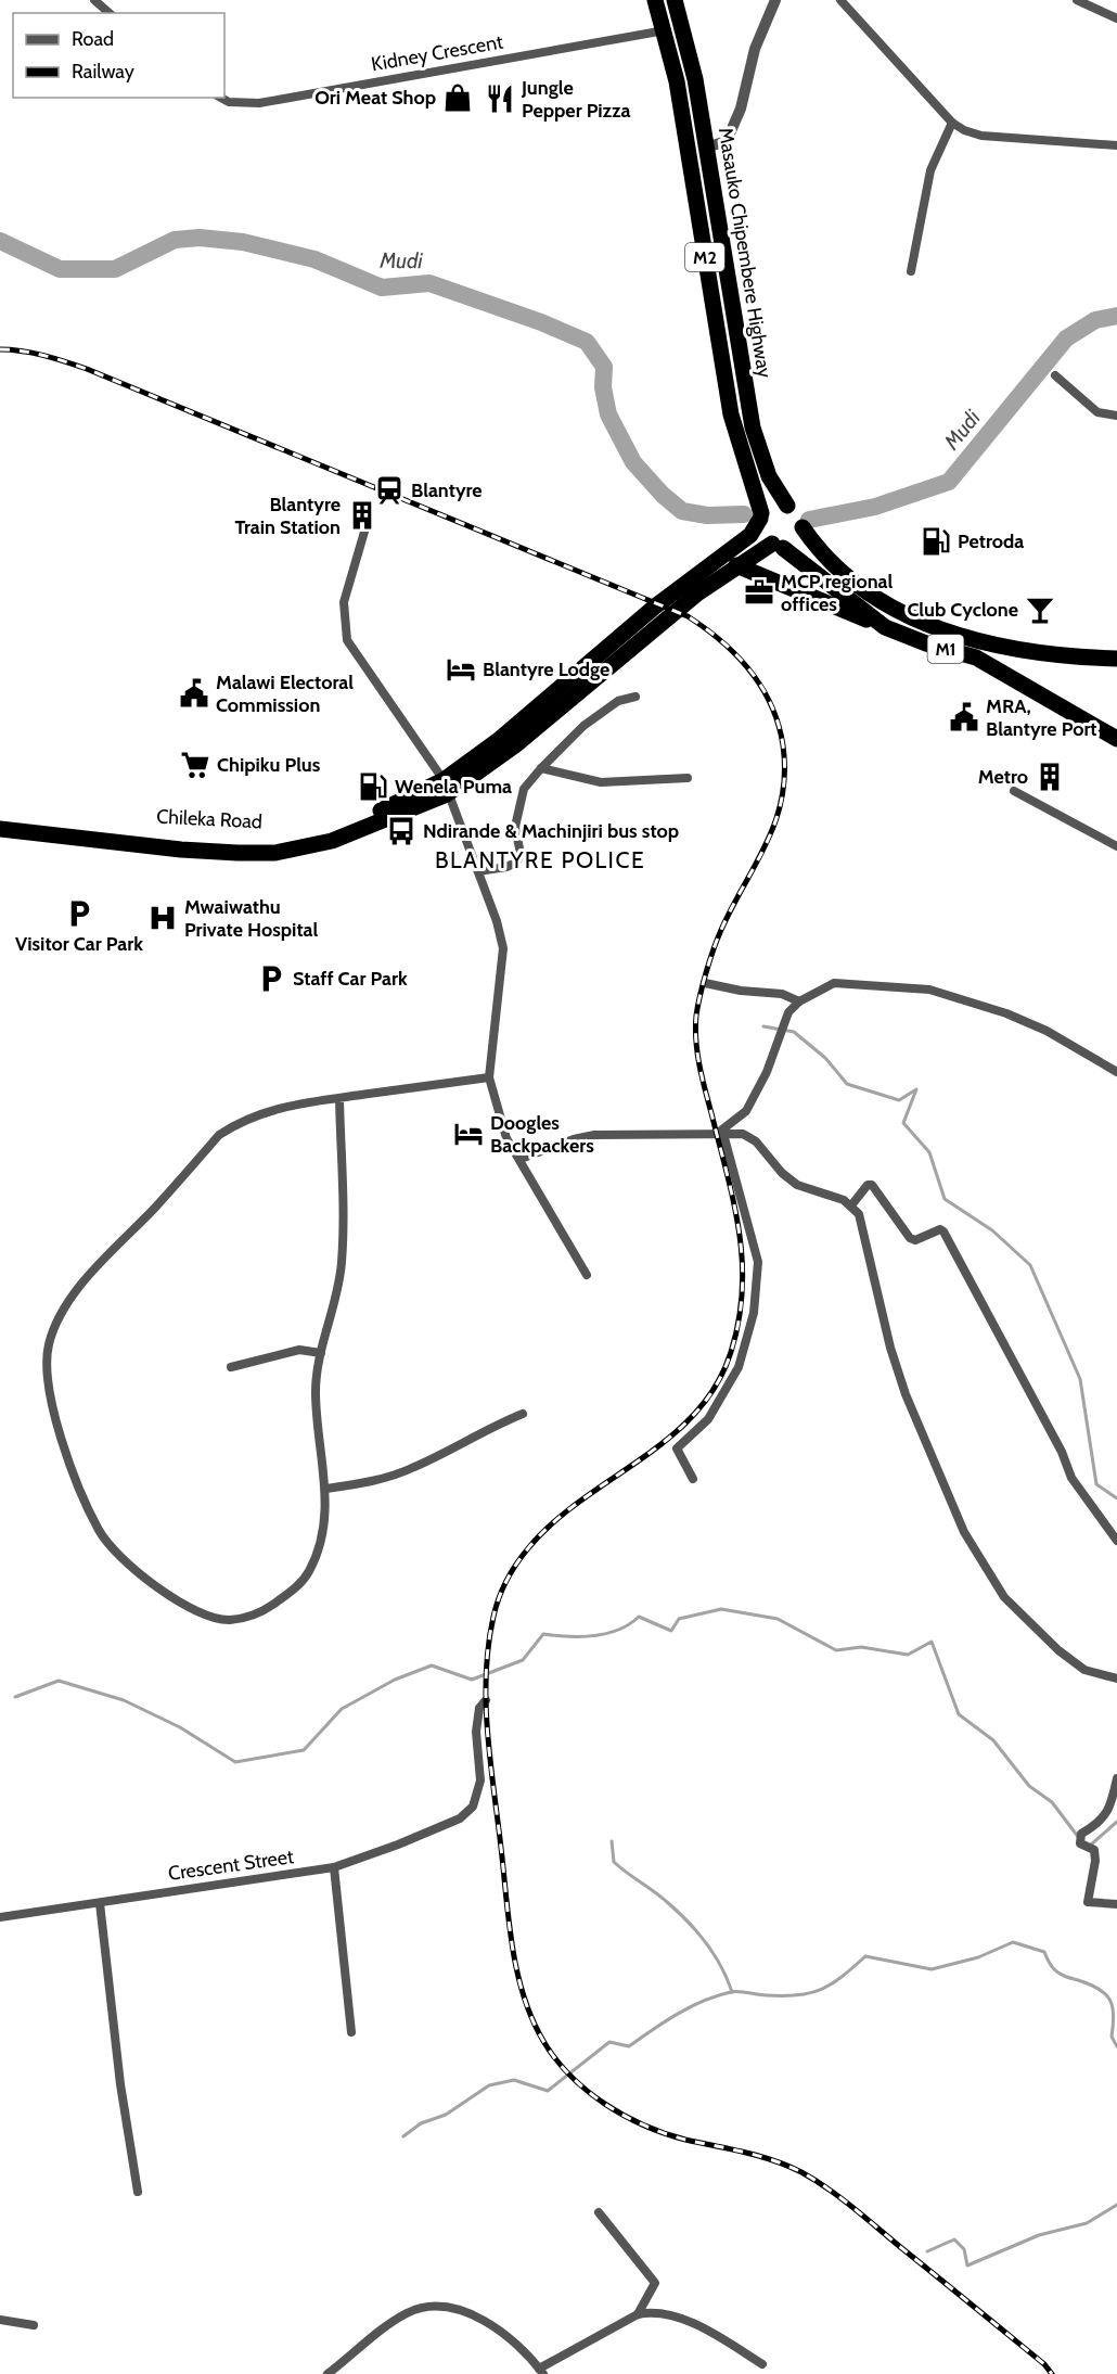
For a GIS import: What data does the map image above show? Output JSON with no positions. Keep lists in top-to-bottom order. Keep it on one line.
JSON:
{"streets":{"highway":["Masauko Chipembere Highway","M2","M1","Chileka Road"],"street":["Kidney Crescent","Crescent Street"]},"crossings":[["Kidney Crescent","Masauko Chipembere Highway"],["Masauko Chipembere Highway","M1"]],"districts":["BLANTYRE POLICE"],"water":["Mudi"],"places":{"shop":["Ori Meat Shop"],"restaurant":["Jungle Pepper Pizza"],"station":["Blantyre"],"building":["Blantyre Train Station","Metro"],"fuel station":["Petroda","Wenela Puma"],"office":["MCP regional offices"],"bar":["Club Cyclone"],"hotel":["Blantyre Lodge","Doogles Backpackers"],"public building":["Malawi Electoral Commission","MRA, Blantyre Port"],"supermarket":["Chipiku Plus"],"bus stop":["Ndirande & Machinjiri bus stop"],"parking":["Visitor Car Park","Staff Car Park"],"hospital":["Mwaiwathu Private Hospital"]},"legend":["Road","Railway"]}
